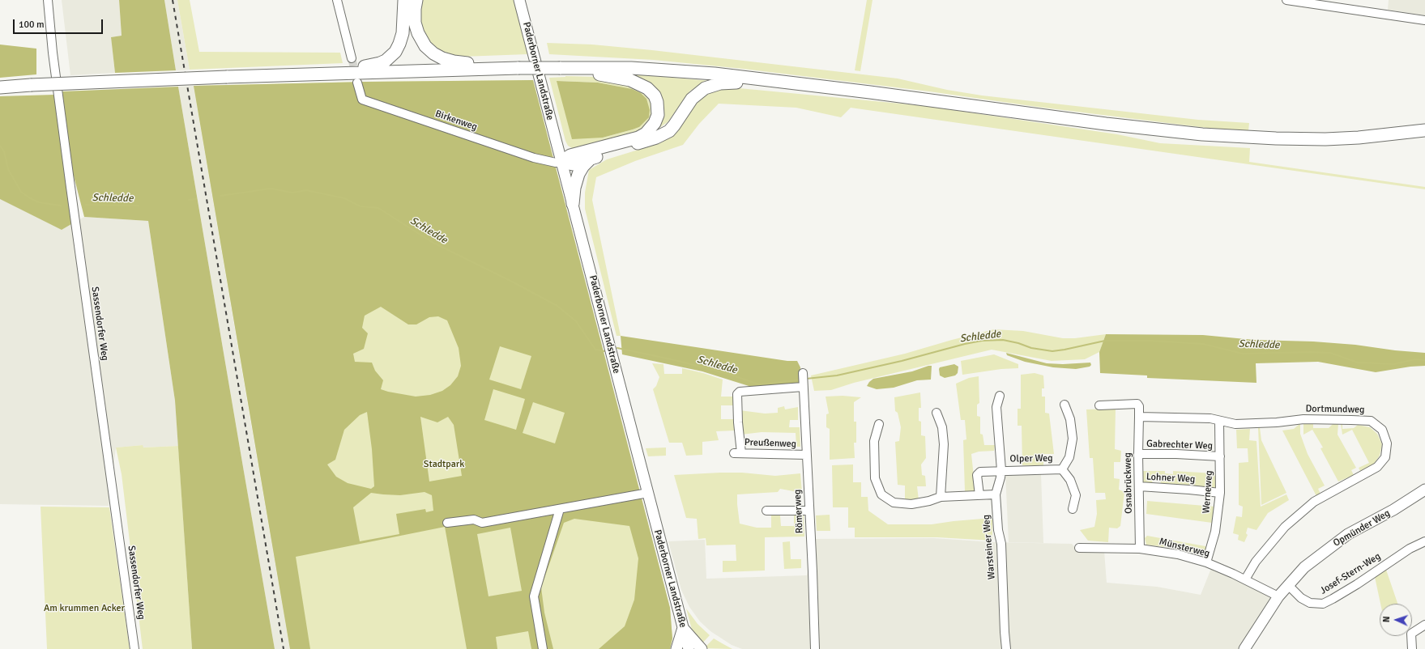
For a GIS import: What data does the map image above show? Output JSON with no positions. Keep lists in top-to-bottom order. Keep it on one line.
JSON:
{"streets":{"main road":["Paderborner Landstraße","Opmünder Weg"],"street":["Birkenweg","Sassendorfer Weg","Dortmundweg","Preußenweg","Gabrechter Weg","Olper Weg","Lohner Weg","Osnabrückweg","Werneweg","Römerweg","Warsteiner Weg","Münsterweg","Josef-Stern-Weg"]},"crossings":[["Paderborner Landstraße","Birkenweg"],["Dortmundweg","Osnabrückweg"],["Dortmundweg","Werneweg"],["Dortmundweg","Münsterweg"],["Preußenweg","Römerweg"],["Gabrechter Weg","Osnabrückweg"],["Gabrechter Weg","Werneweg"],["Olper Weg","Warsteiner Weg"],["Lohner Weg","Osnabrückweg"],["Lohner Weg","Werneweg"],["Osnabrückweg","Münsterweg"],["Werneweg","Münsterweg"],["Opmünder Weg","Münsterweg"],["Opmünder Weg","Josef-Stern-Weg"]],"water":["Schledde"],"parks":["Stadtpark","Am krummen Acker"],"scale_bar":"100 m","north":"left"}
